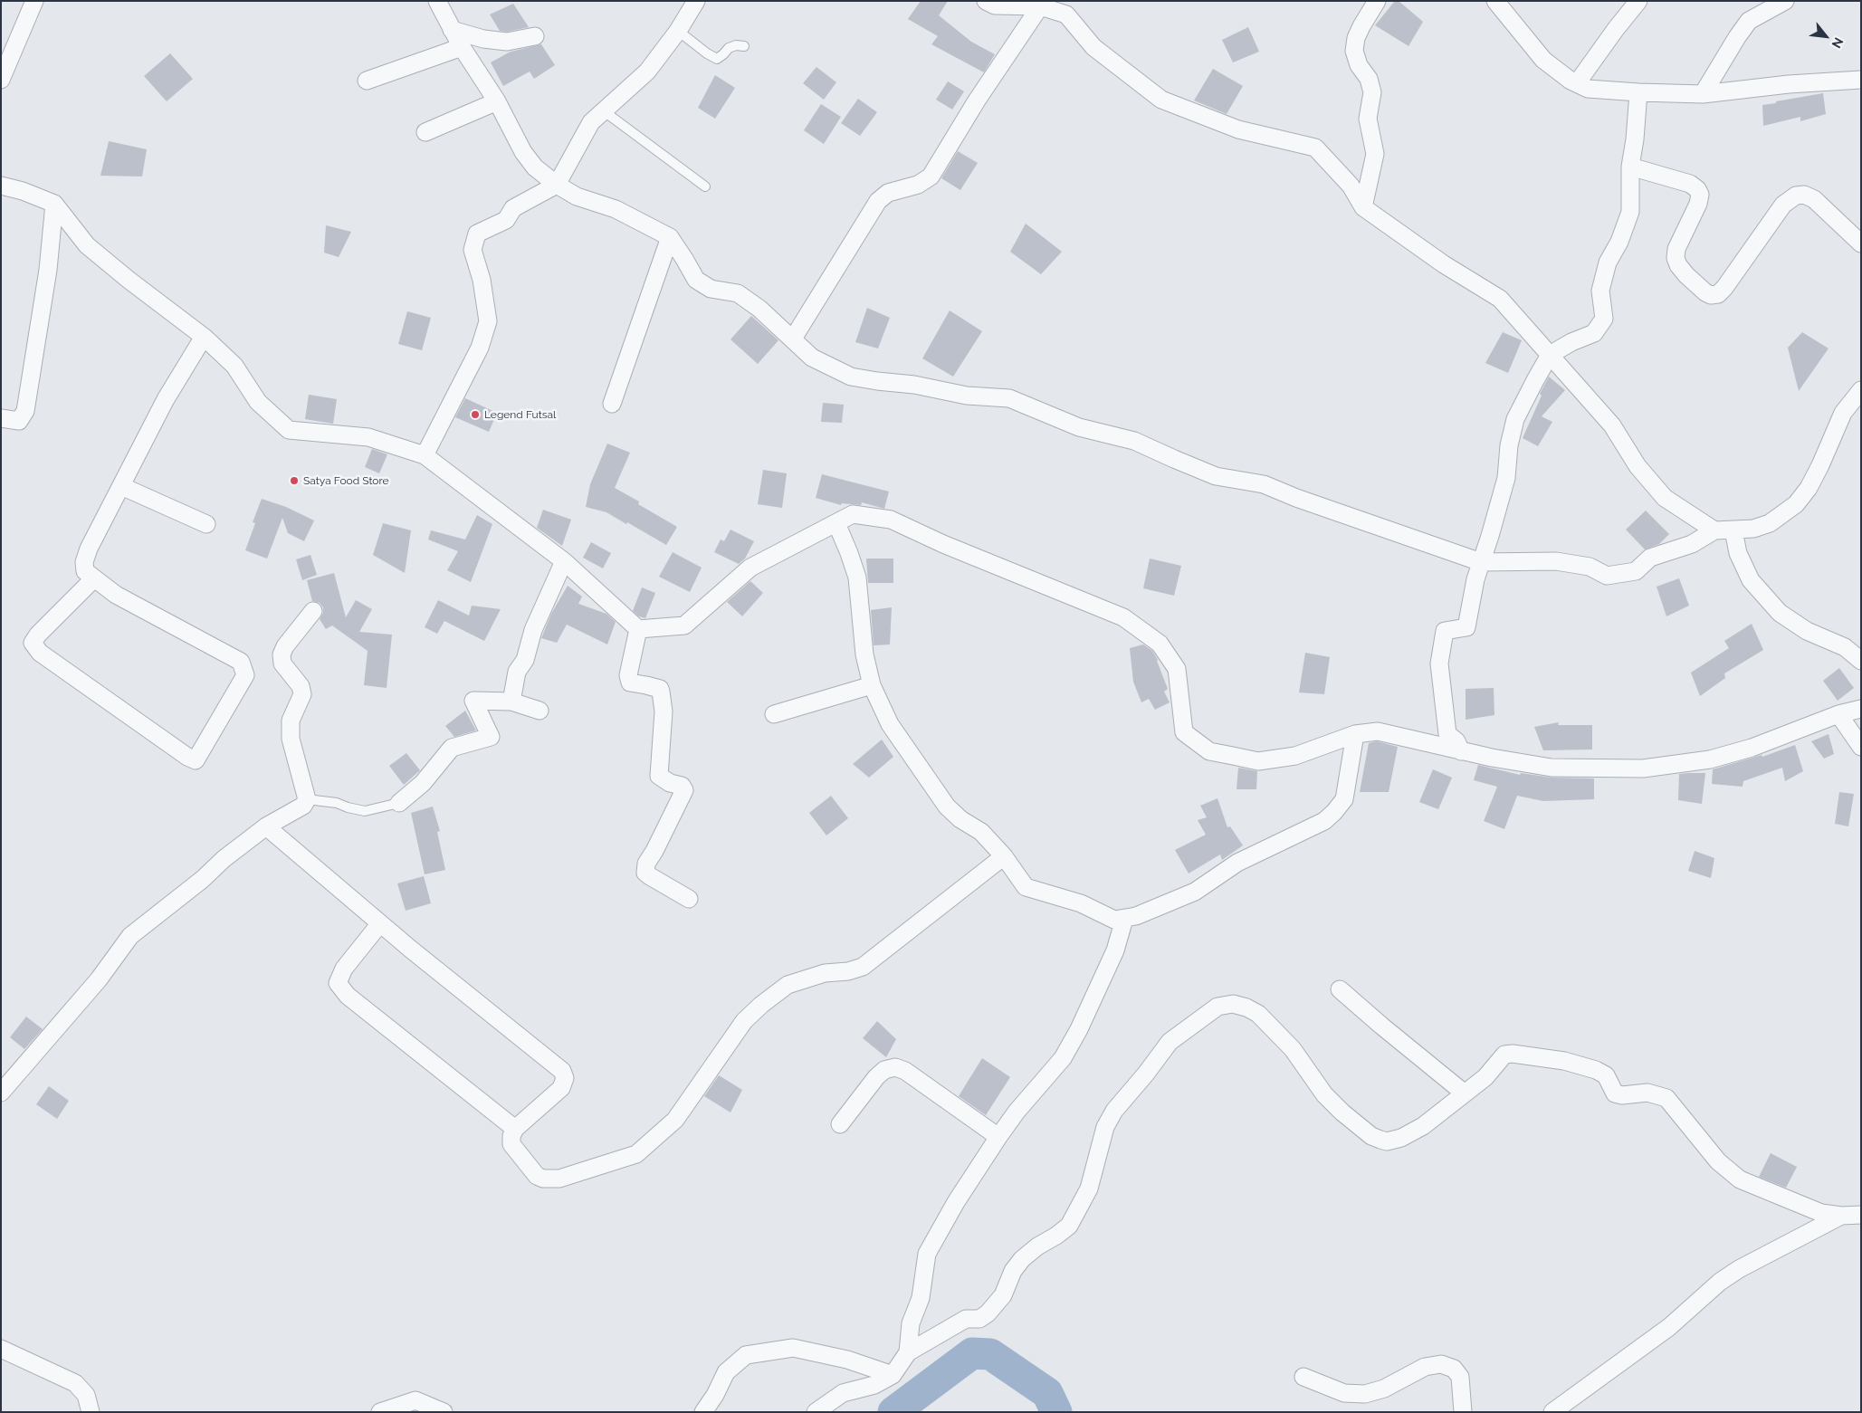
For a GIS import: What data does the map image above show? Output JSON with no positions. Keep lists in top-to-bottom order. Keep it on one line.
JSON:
{"places":["Legend Futsal","Satya Food Store"],"north":"bottom right"}
